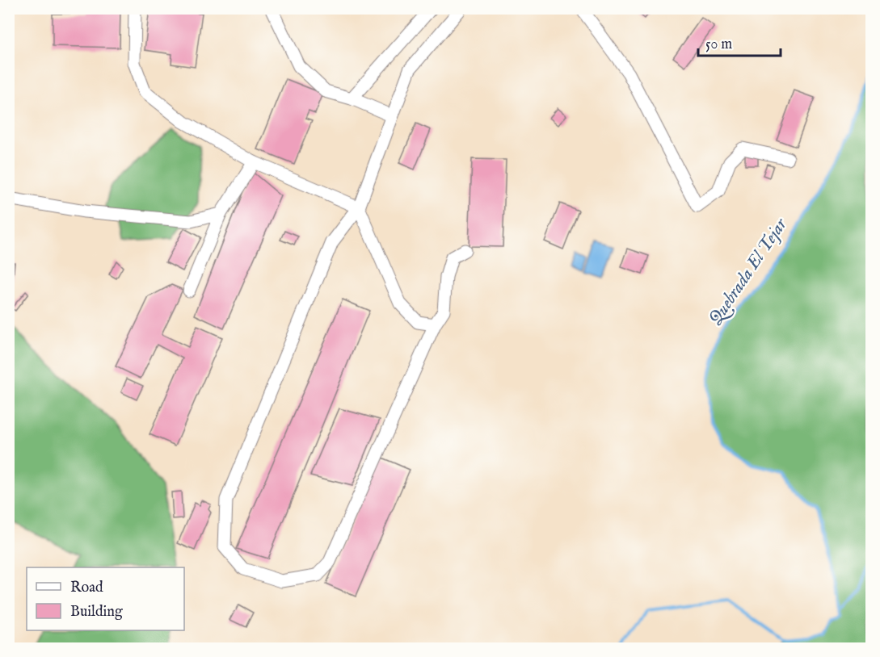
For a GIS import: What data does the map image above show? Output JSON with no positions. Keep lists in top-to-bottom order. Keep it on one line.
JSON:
{"water":["Quebrada El Tejar"],"legend":["Road","Building"],"scale_bar":"50 m"}
